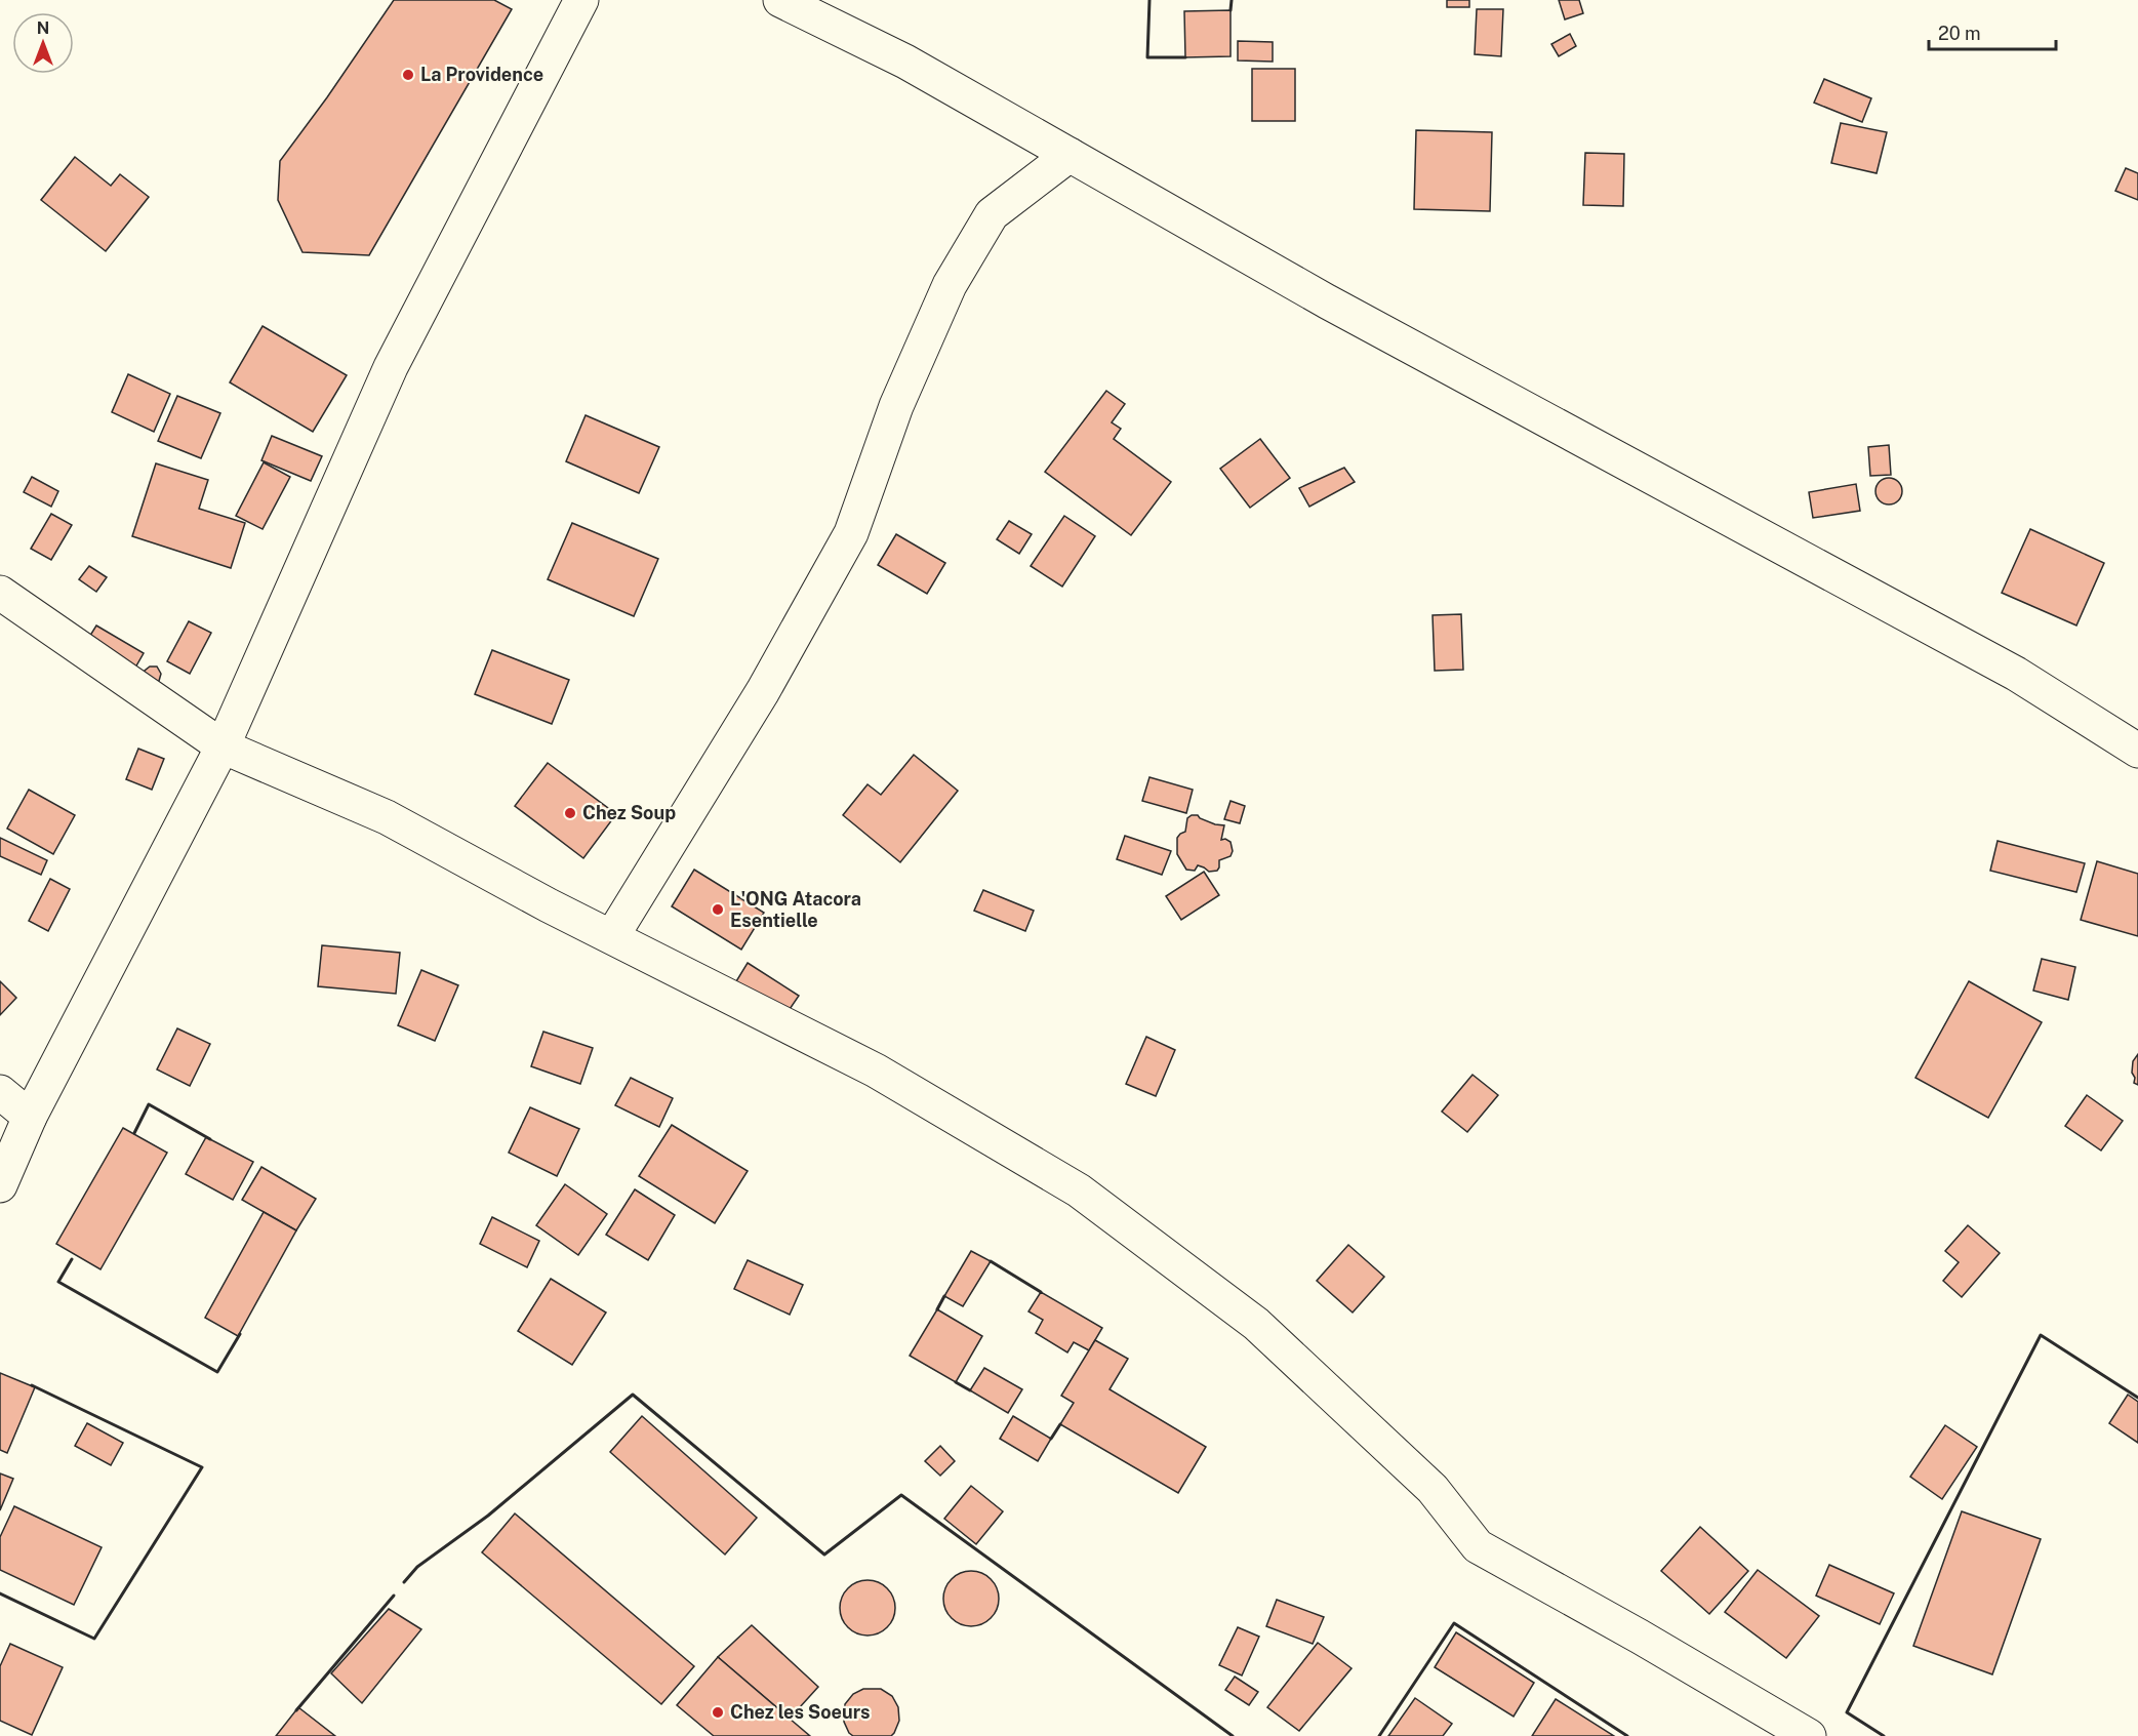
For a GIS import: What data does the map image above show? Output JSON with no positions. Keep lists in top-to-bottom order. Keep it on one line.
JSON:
{"places":["La Providence","Chez Soup","L'ONG Atacora Esentielle","Chez les Soeurs"],"scale_bar":"20 m","north":"top"}
